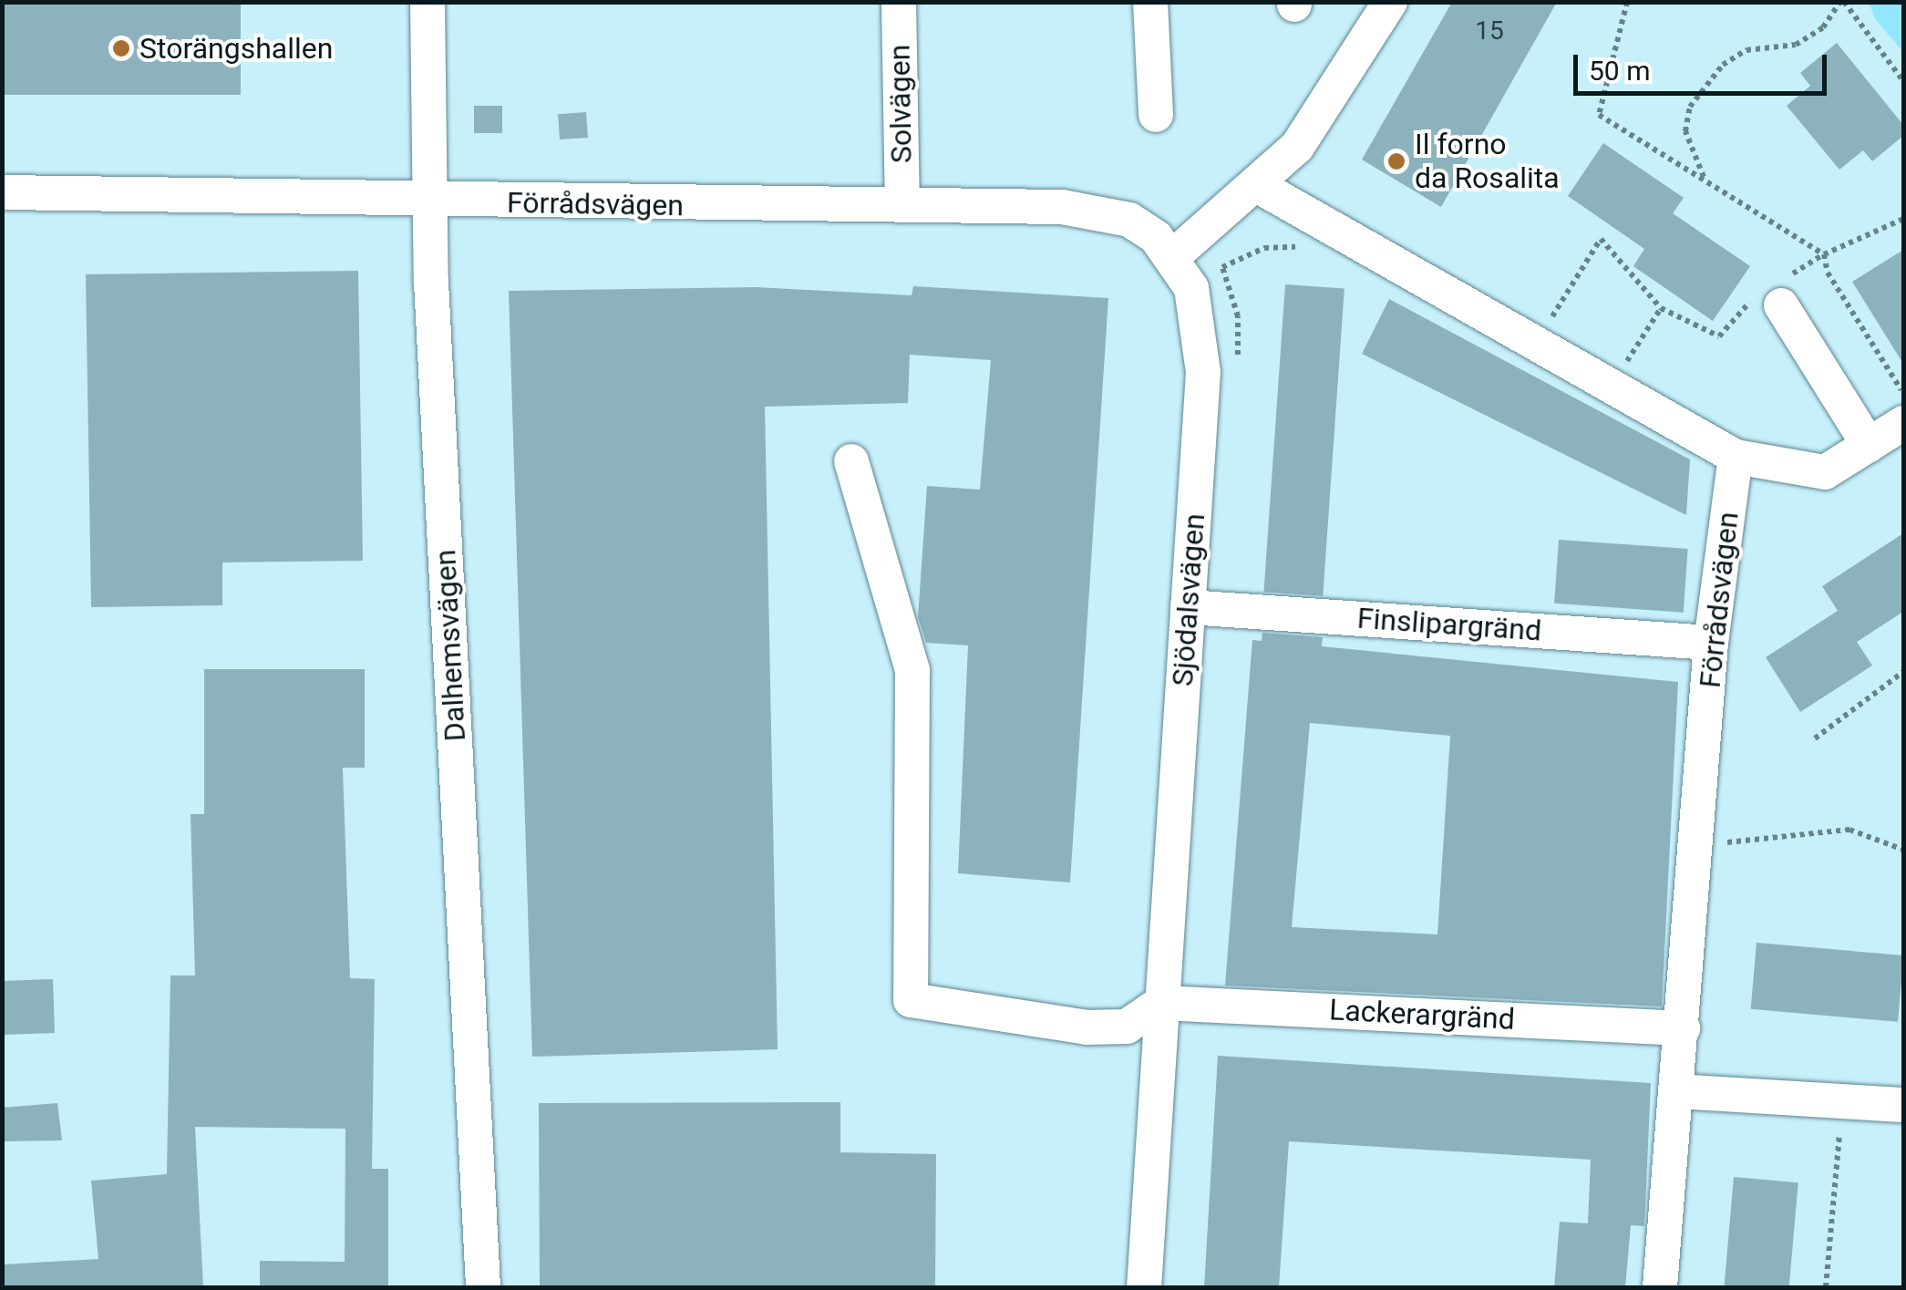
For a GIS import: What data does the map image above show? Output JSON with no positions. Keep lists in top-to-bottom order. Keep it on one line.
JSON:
{"streets":{"street":["Solvägen","Förrådsvägen","Sjödalsvägen","Finslipargränd","Dalhemsvägen","Lackerargränd"]},"crossings":[["Solvägen","Förrådsvägen"],["Förrådsvägen","Sjödalsvägen"],["Förrådsvägen","Finslipargränd"],["Förrådsvägen","Dalhemsvägen"],["Förrådsvägen","Lackerargränd"],["Sjödalsvägen","Finslipargränd"],["Sjödalsvägen","Lackerargränd"]],"places":["Storängshallen","Il forno da Rosalita"],"house_numbers":["15"],"scale_bar":"50 m"}
